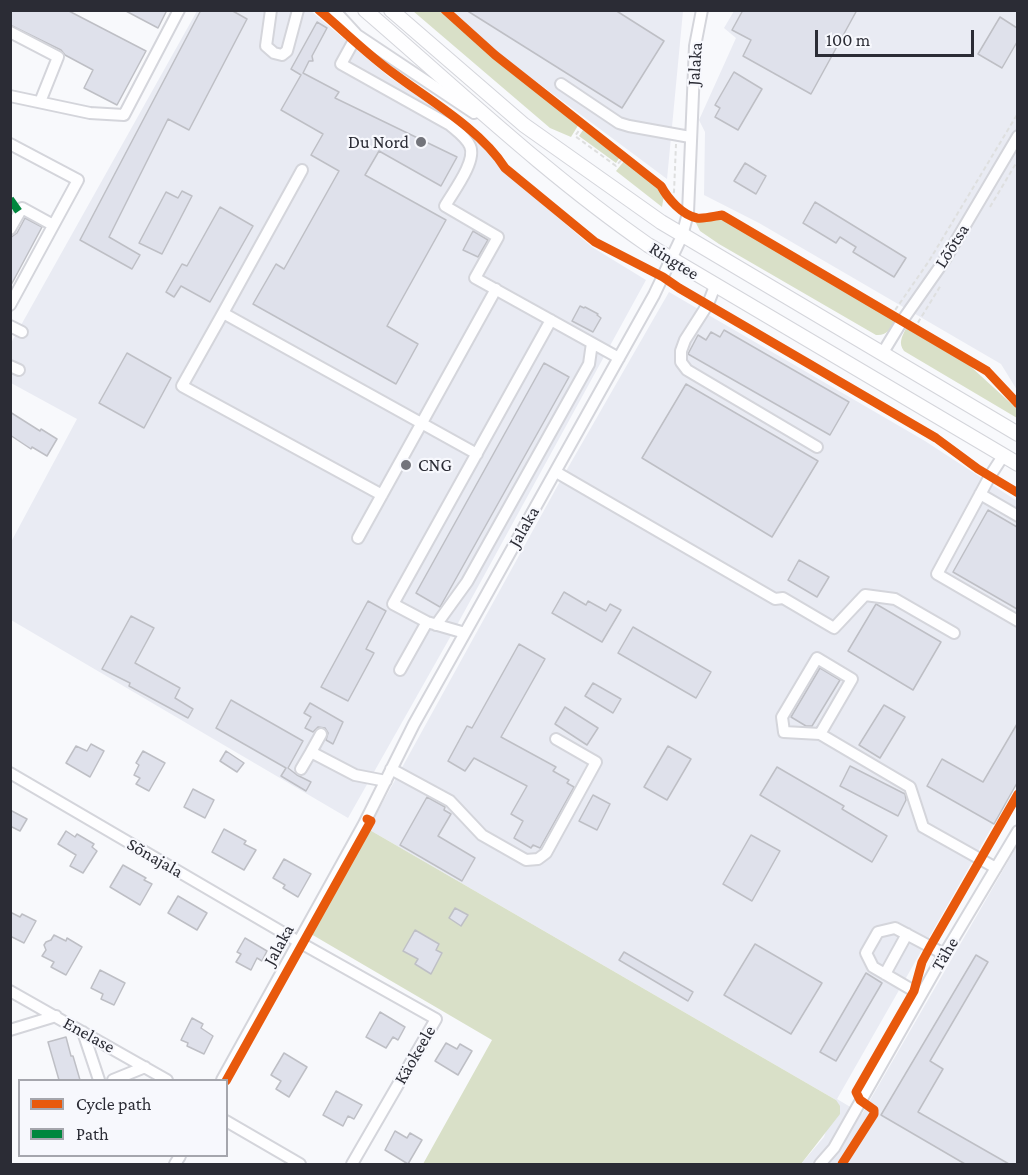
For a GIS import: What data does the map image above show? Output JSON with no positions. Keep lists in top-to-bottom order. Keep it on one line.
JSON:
{"streets":{"main road":["Ringtee"],"street":["Jalaka","Lõõtsa","Sõnajala","Tähe","Enelase","Käokeele"]},"crossings":[["Jalaka","Ringtee"],["Jalaka","Sõnajala"],["Jalaka","Käokeele"],["Lõõtsa","Ringtee"],["Sõnajala","Käokeele"]],"places":["Du Nord","CNG"],"legend":["Cycle path","Path"],"scale_bar":"100 m"}
